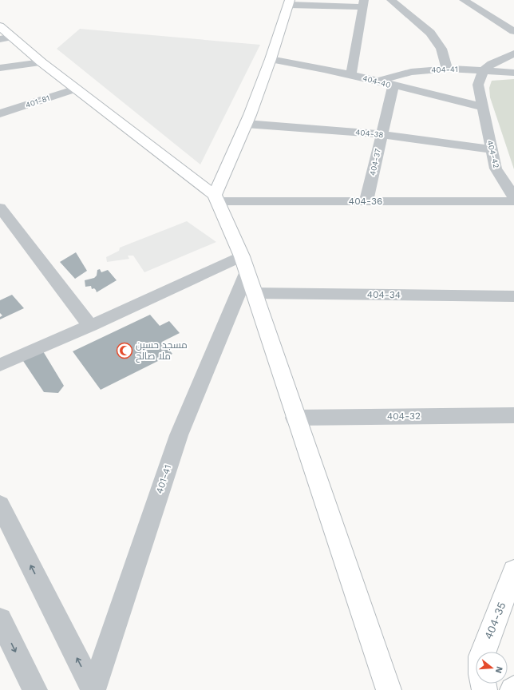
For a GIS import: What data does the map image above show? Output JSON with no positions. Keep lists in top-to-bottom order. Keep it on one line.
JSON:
{"streets":{"street":["404-41","404-40","401-81","404-38","404-42","404-37","404-36","404-34","404-32","401-41","404-35"]},"crossings":[["404-41","404-40"],["404-41","404-42"],["404-40","404-42"],["404-40","404-37"],["404-38","404-42"],["404-38","404-37"],["404-37","404-36"]],"places":{"mosque":["مسجد حسین ملا صالح"]},"north":"right"}
